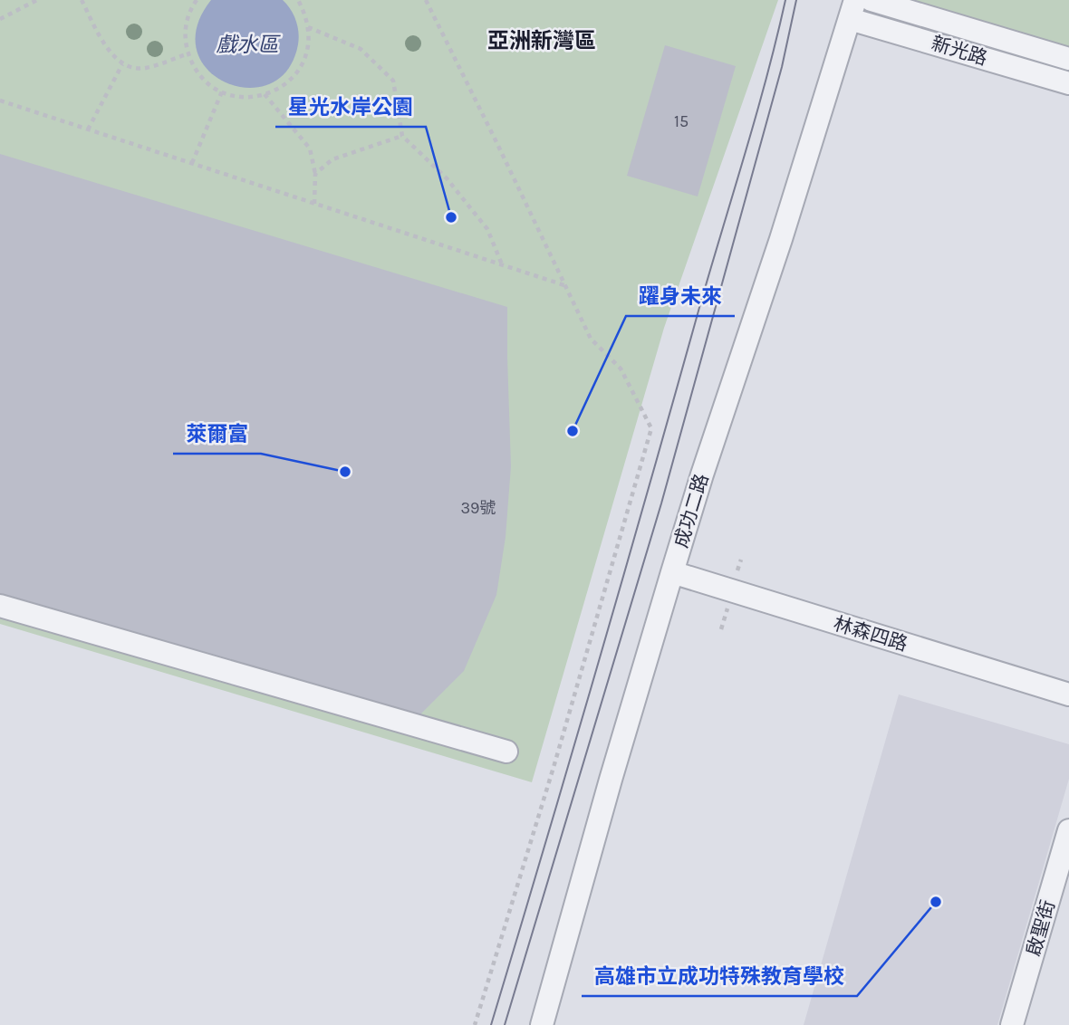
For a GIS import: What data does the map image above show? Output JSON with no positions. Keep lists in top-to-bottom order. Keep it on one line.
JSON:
{"streets":{"street":["新光路","成功二路","林森四路","啟聖街"]},"crossings":[["新光路","成功二路"],["成功二路","林森四路"]],"districts":["亞洲新灣區"],"water":["戲水區"],"places":["星光水岸公園","躍身未來","萊爾富","高雄市立成功特殊教育學校"],"house_numbers":["15","39號"]}
